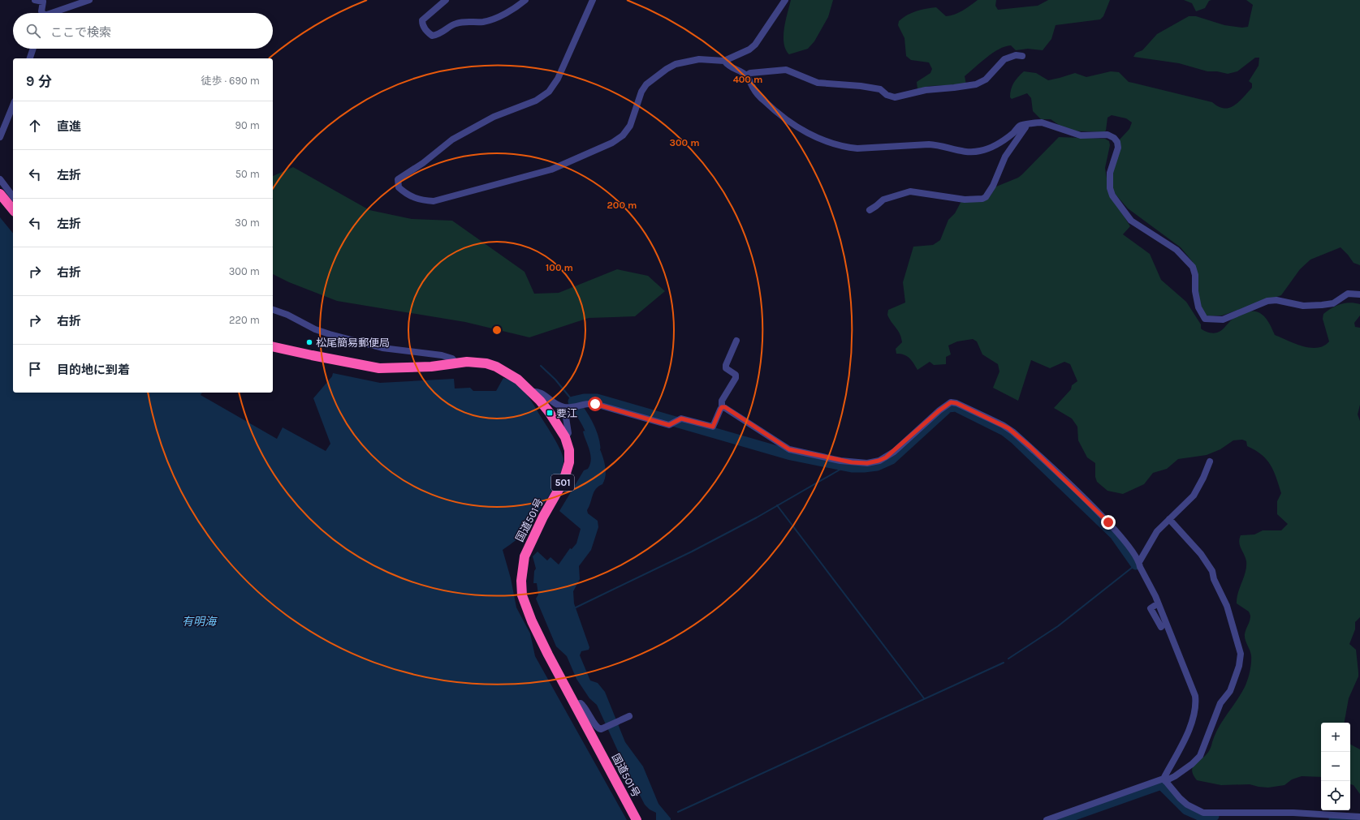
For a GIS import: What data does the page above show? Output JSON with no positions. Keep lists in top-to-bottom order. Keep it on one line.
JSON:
{"streets":{"highway":["501","国道501号"]},"water":["有明海"],"places":{"other":["松尾簡易郵便局"],"transit":["要江"]},"page":{"search":"ここで検索","heading":["9 分","徒歩 · 690 m"],"list":[["直進","90 m"],["左折","50 m"],["左折","30 m"],["右折","300 m"],["右折","220 m"],"目的地に到着"],"map_buttons":["+","−"]},"rings":["400 m","300 m","200 m","100 m"]}
